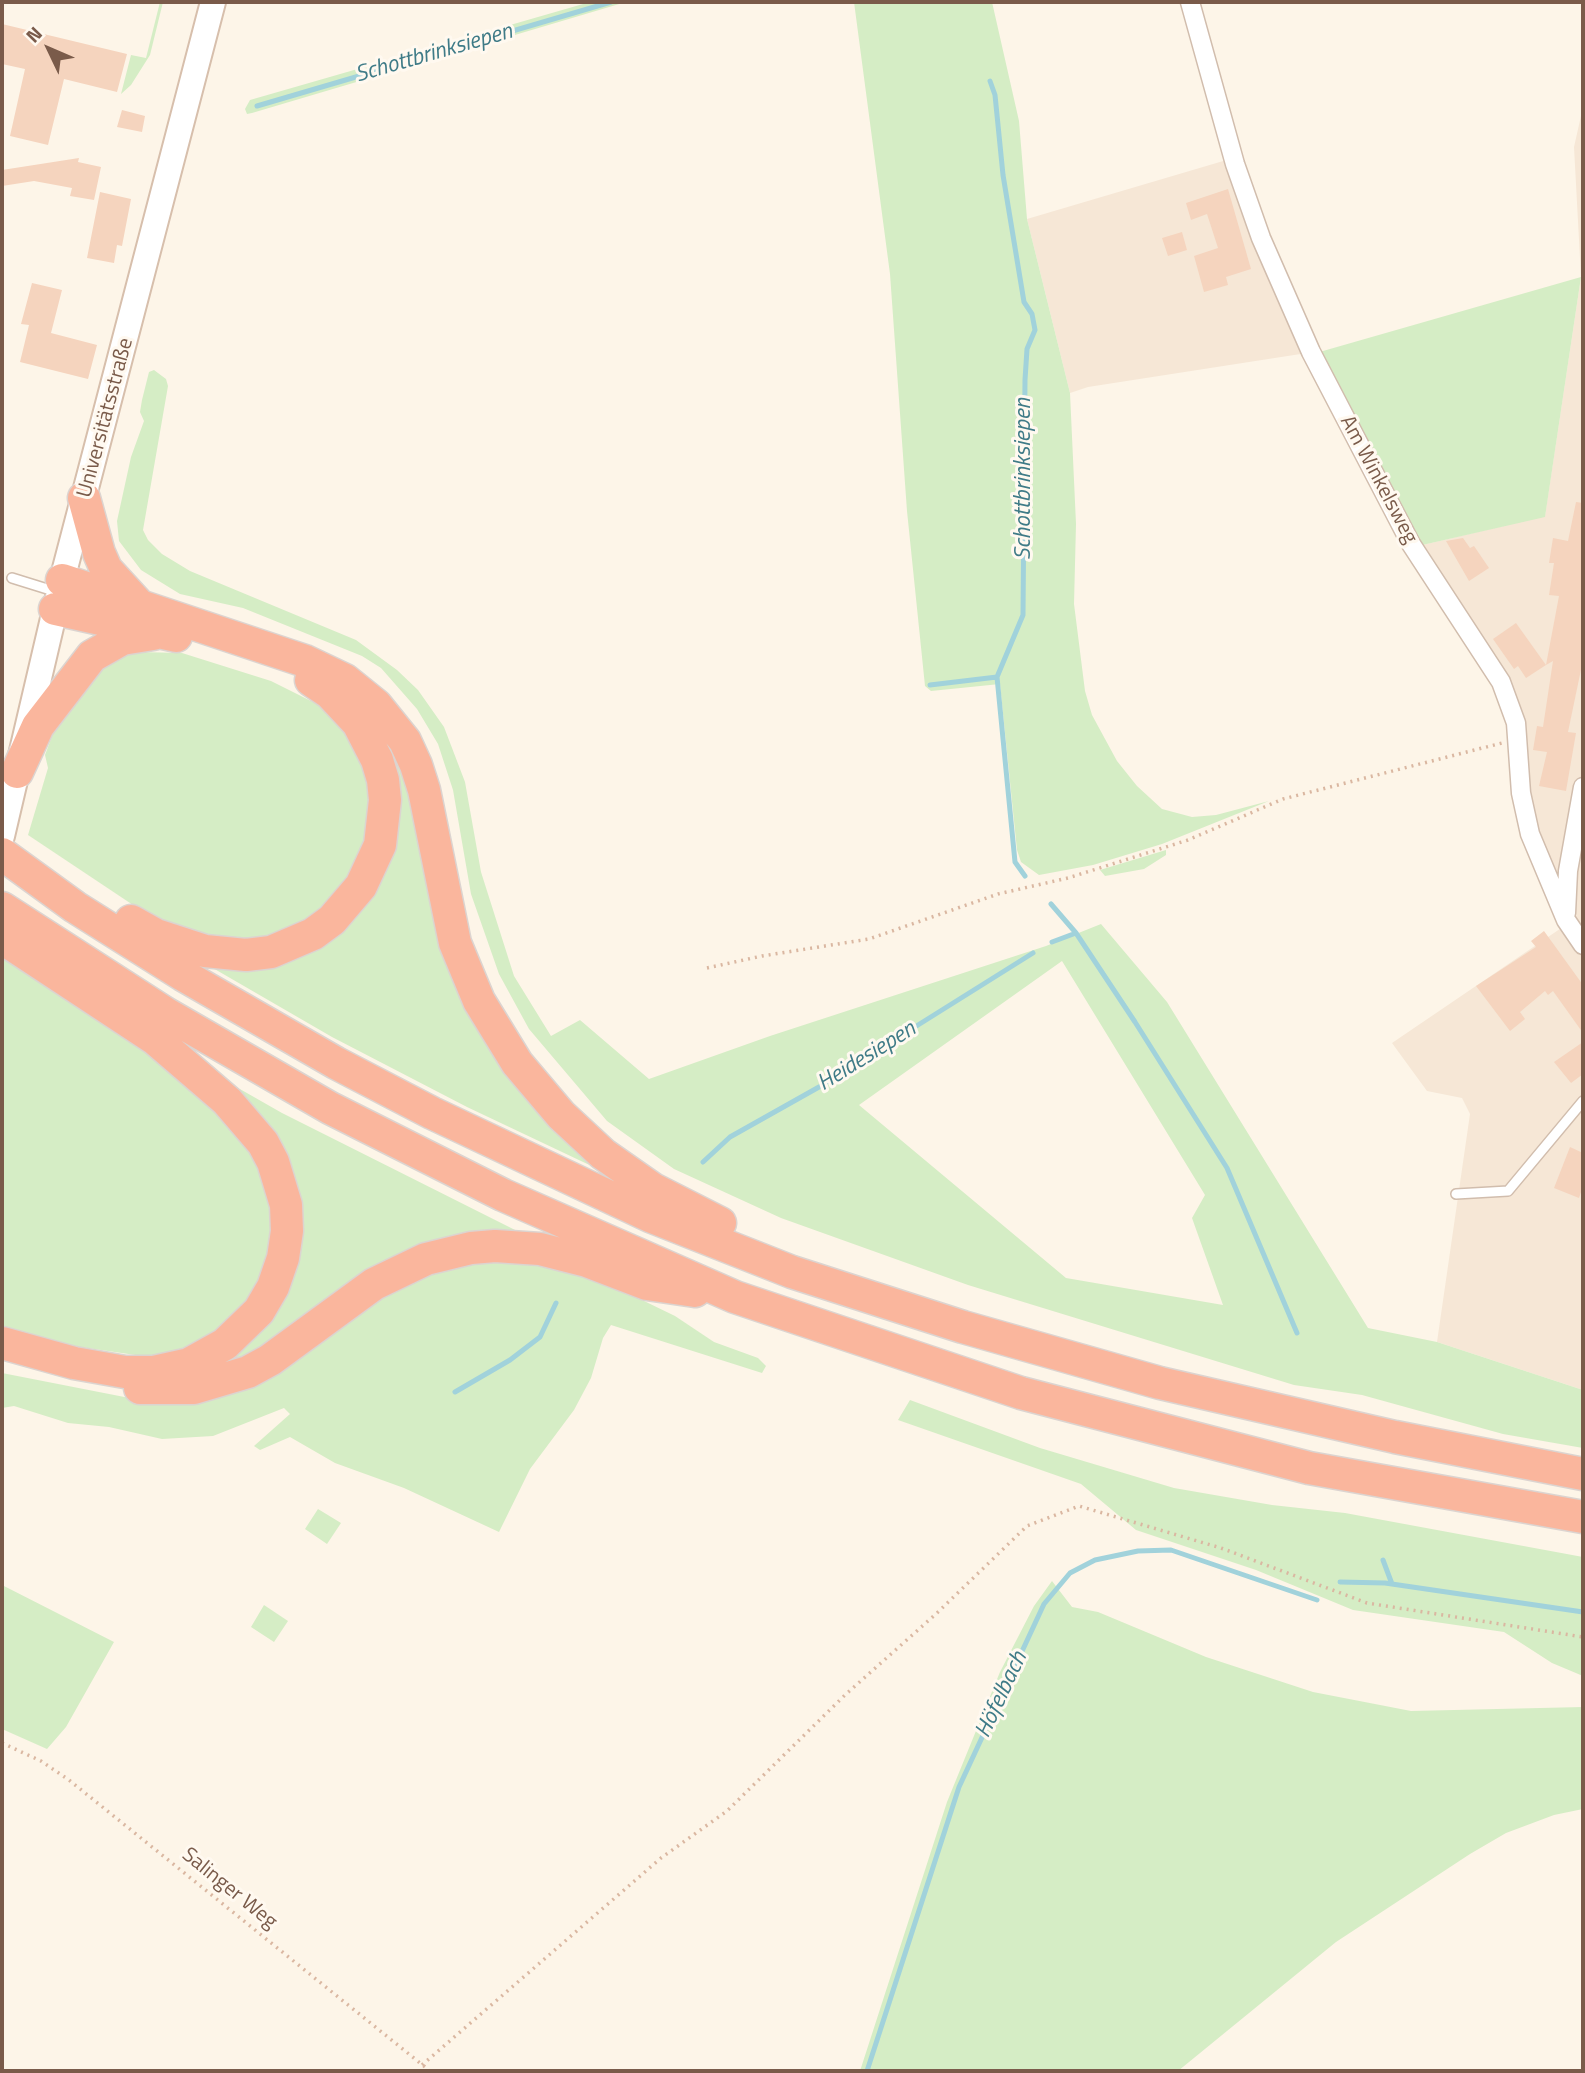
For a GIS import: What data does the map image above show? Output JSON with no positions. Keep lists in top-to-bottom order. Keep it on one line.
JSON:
{"streets":{"main road":["Universitätsstraße"],"street":["Am Winkelsweg"],"path":["Salinger Weg"]},"water":["Schottbrinksiepen","Heidesiepen","Höfelbach"],"north":"top left"}
